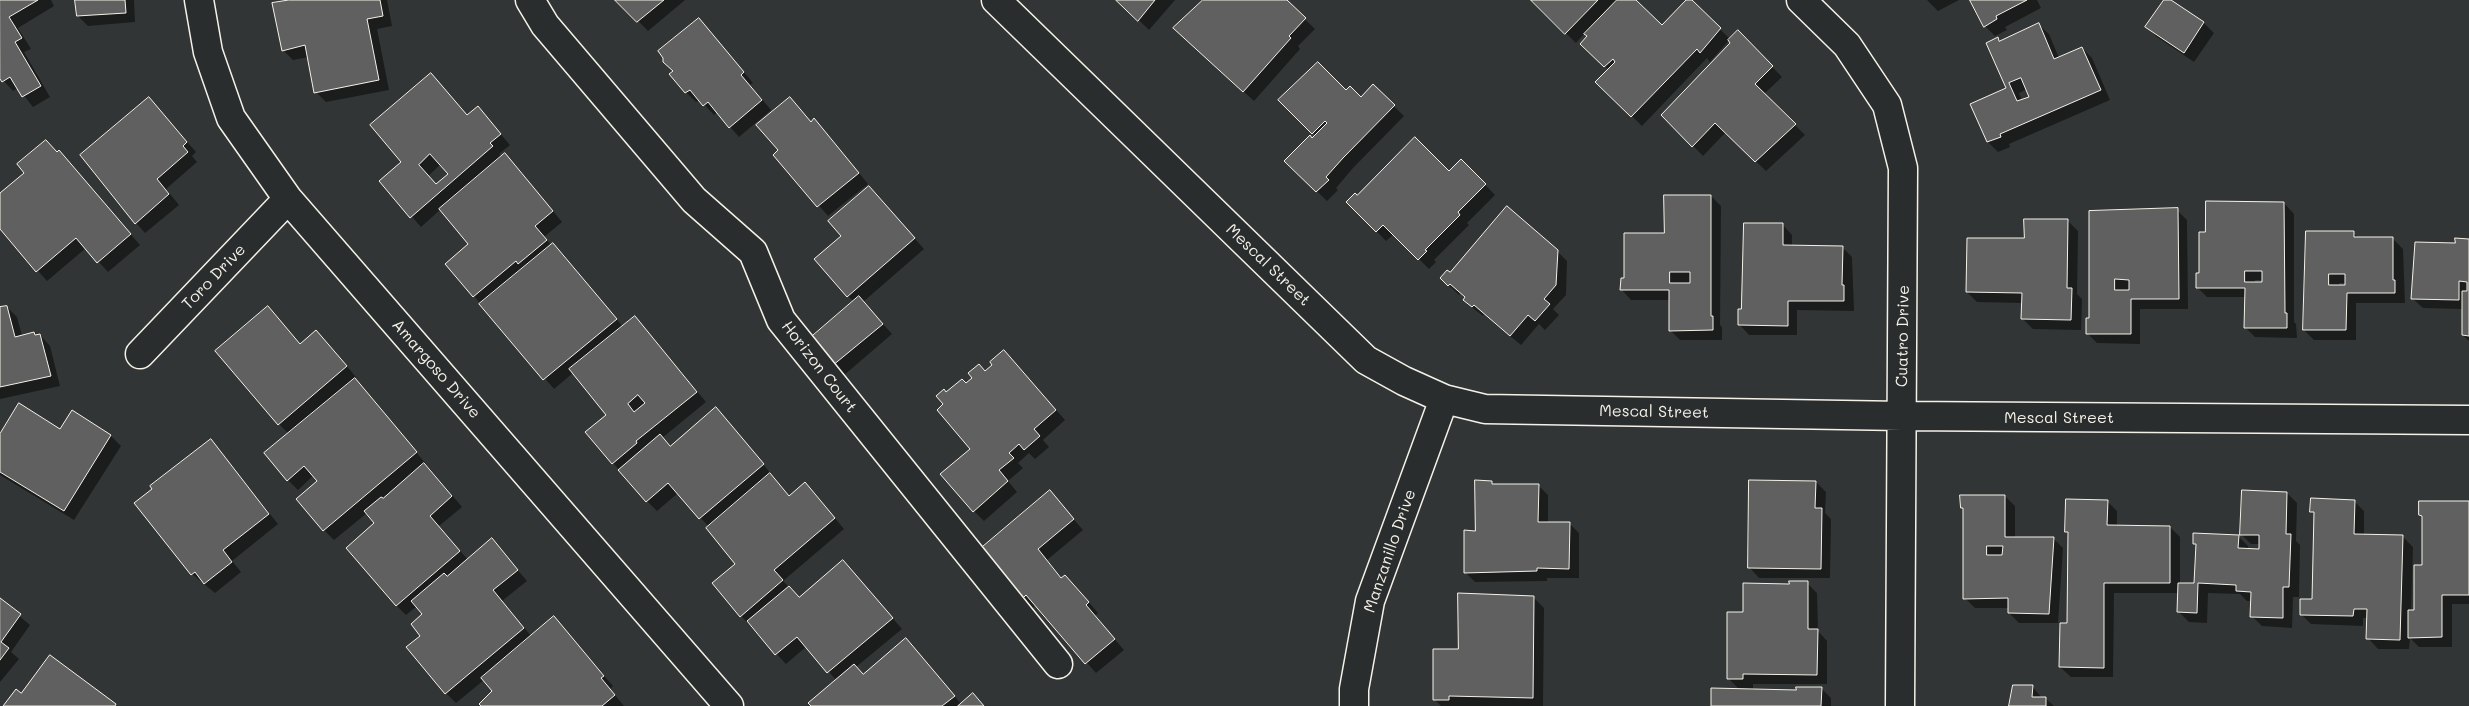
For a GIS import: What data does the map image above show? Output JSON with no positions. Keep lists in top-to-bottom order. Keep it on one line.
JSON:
{"streets":{"street":["Mescal Street","Toro Drive","Cuatro Drive","Horizon Court","Amargoso Drive","Manzanillo Drive"]},"crossings":[["Mescal Street","Cuatro Drive"],["Mescal Street","Manzanillo Drive"],["Toro Drive","Amargoso Drive"]]}
